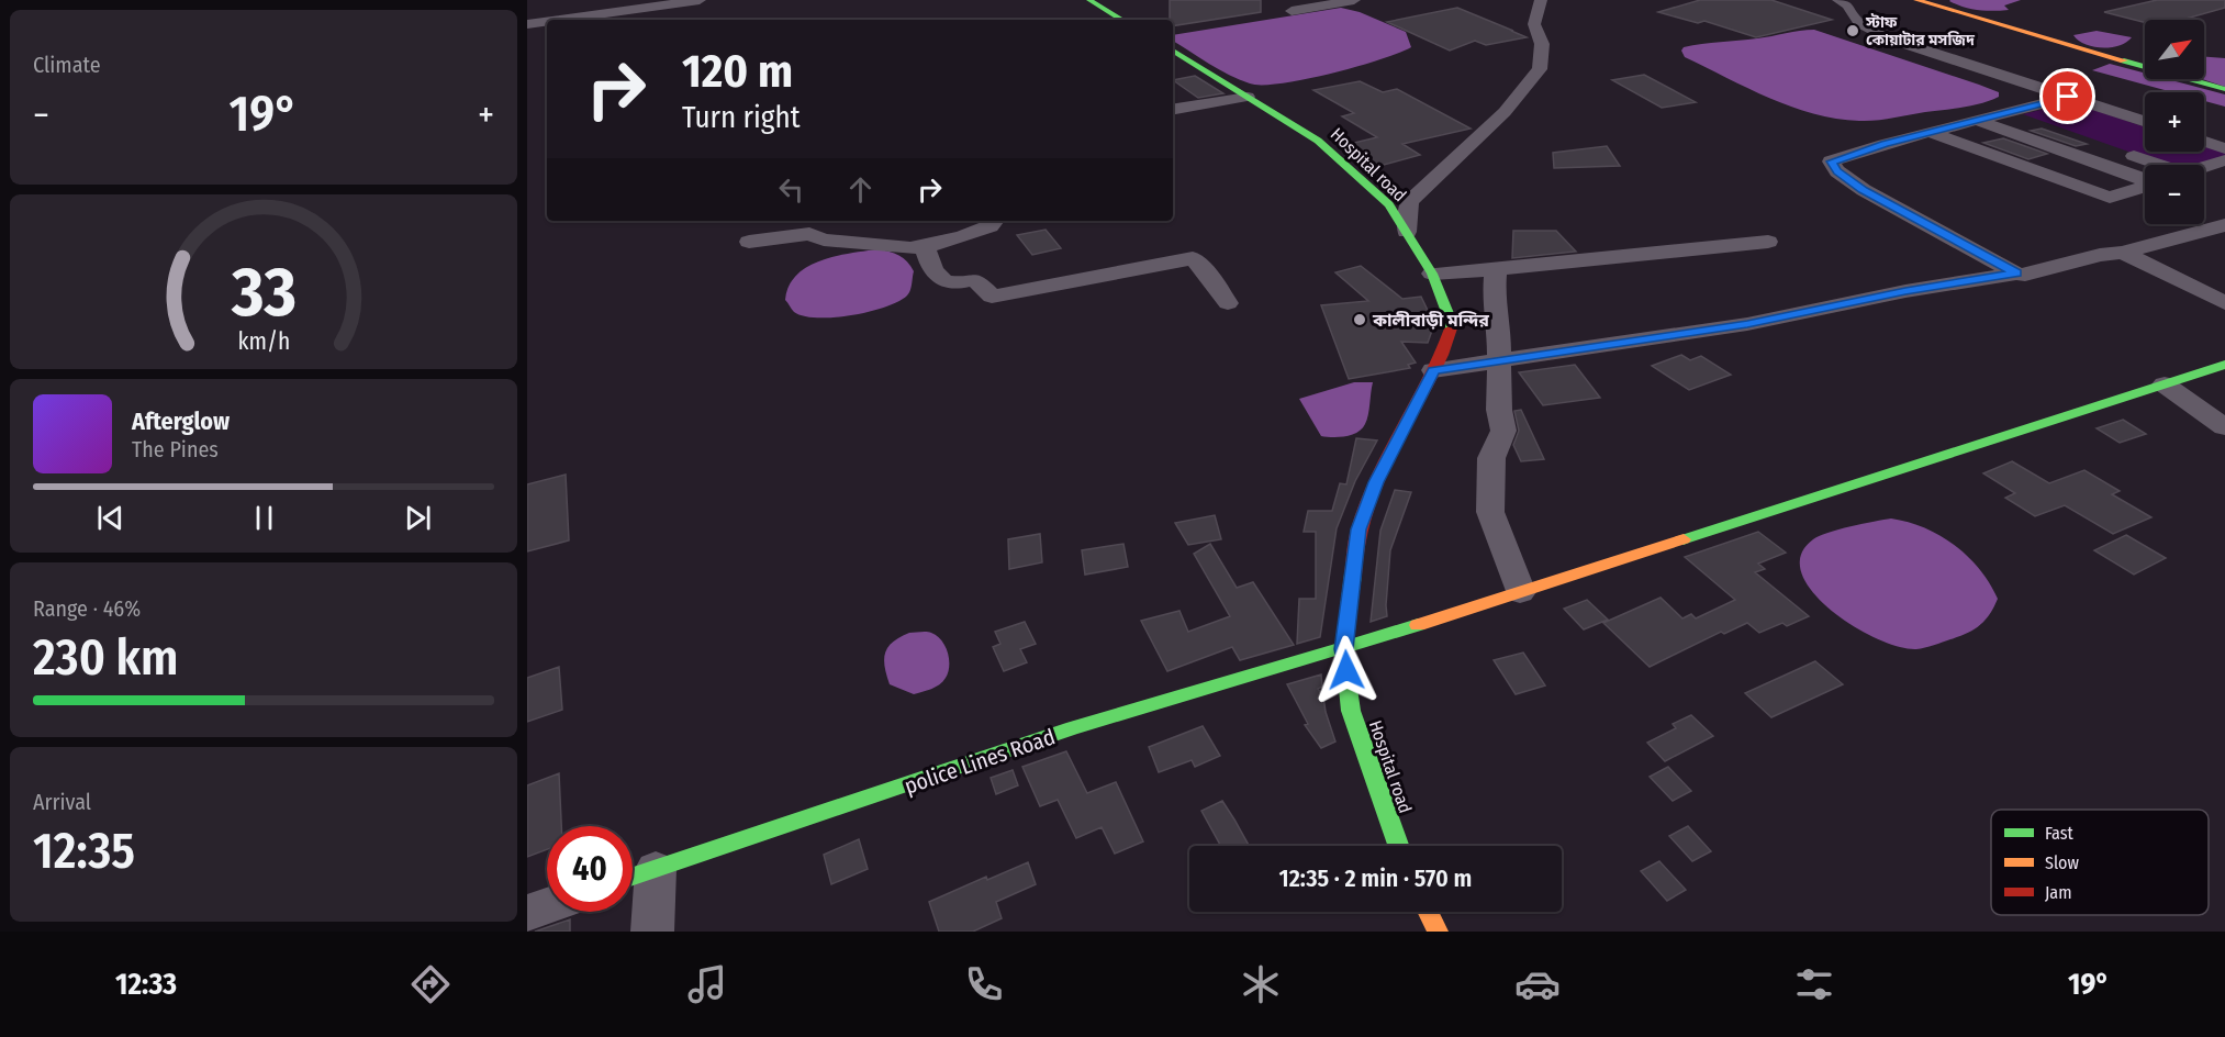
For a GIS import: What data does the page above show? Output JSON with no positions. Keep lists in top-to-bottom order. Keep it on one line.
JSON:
{"streets":{"street":["Hospital road","police Lines Road"]},"crossings":[["Hospital road","police Lines Road"]],"places":["স্টাফ কোয়াটার মসজিদ","কালীবাড়ী মন্দির"],"legend":["Fast","Slow","Jam"],"north":"top right","page":{"tile":["Climate",["Range · 46%","230 km"],["Arrival","12:35"]],"map_buttons":["+","−"],"turn":["120 m","Turn right"],"heat":["−","19°","+"],"song":["Afterglow","The Pines"],"limit":"40","trip":"12:35 · 2 min · 570 m","tabs":["12:33","19°"],"gauge":["33","km/h"]}}
